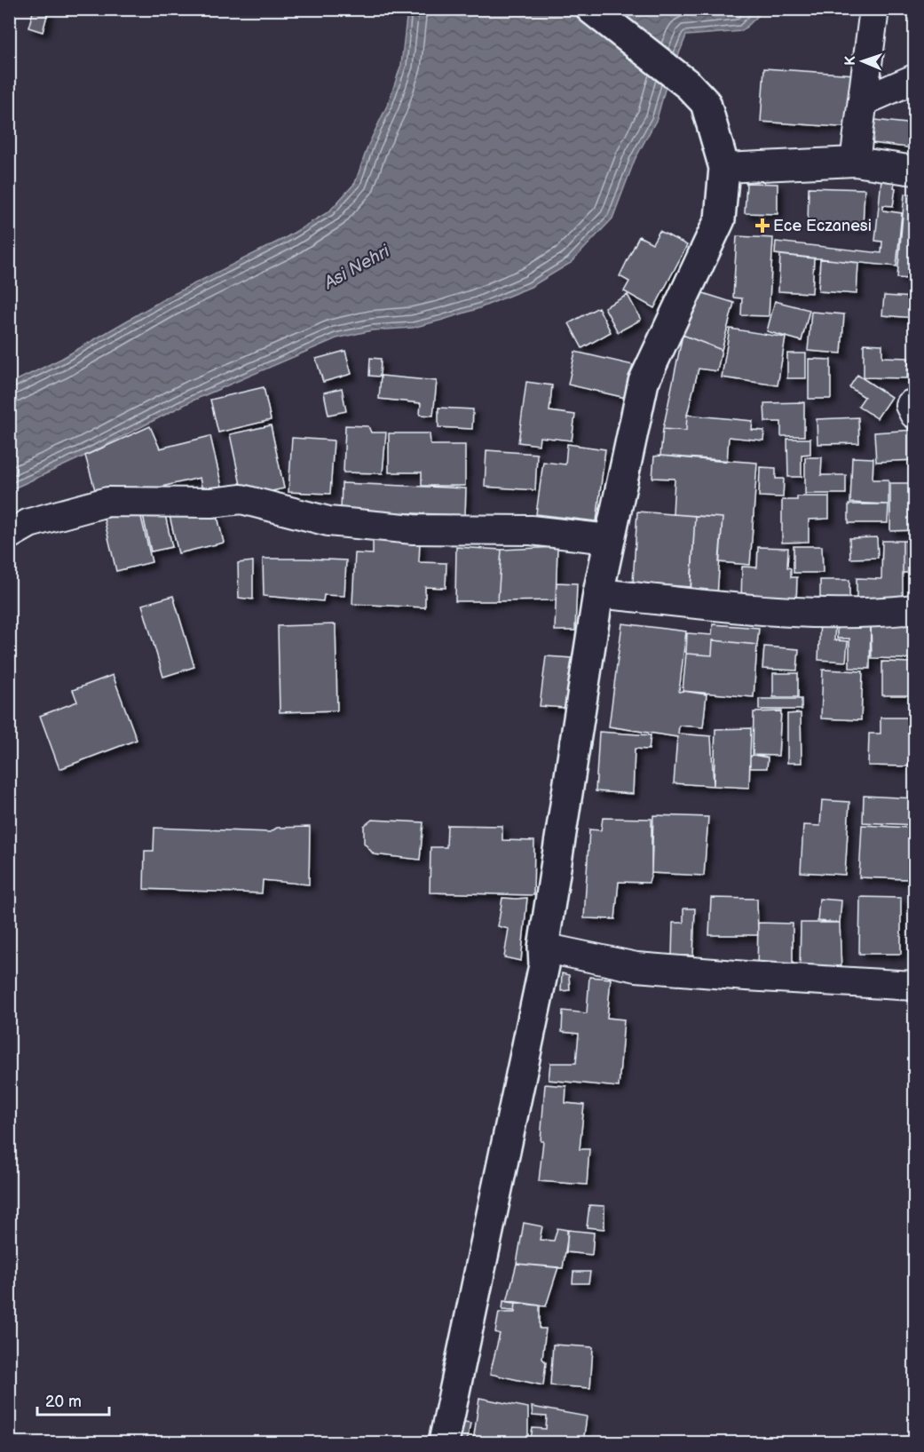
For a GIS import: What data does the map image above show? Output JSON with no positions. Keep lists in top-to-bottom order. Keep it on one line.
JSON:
{"water":["Asi Nehri"],"places":{"health":["Ece Eczanesi"]},"scale_bar":"20 m","north":"left"}
